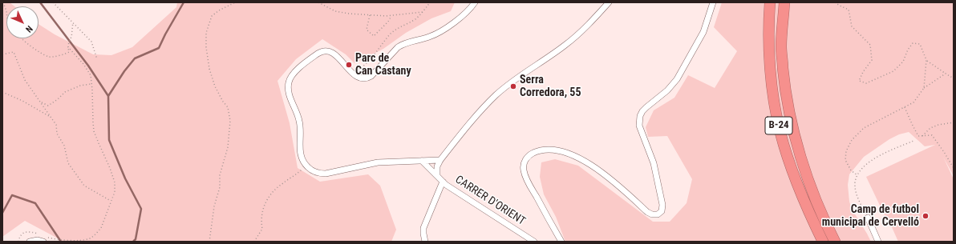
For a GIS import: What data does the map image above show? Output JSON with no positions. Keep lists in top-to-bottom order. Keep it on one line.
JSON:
{"streets":{"highway":["B-24"],"street":["CARRER D'ORIENT"]},"places":["Parc de Can Castany","Serra Corredora, 55","Camp de futbol municipal de Cervelló"],"north":"bottom right"}
